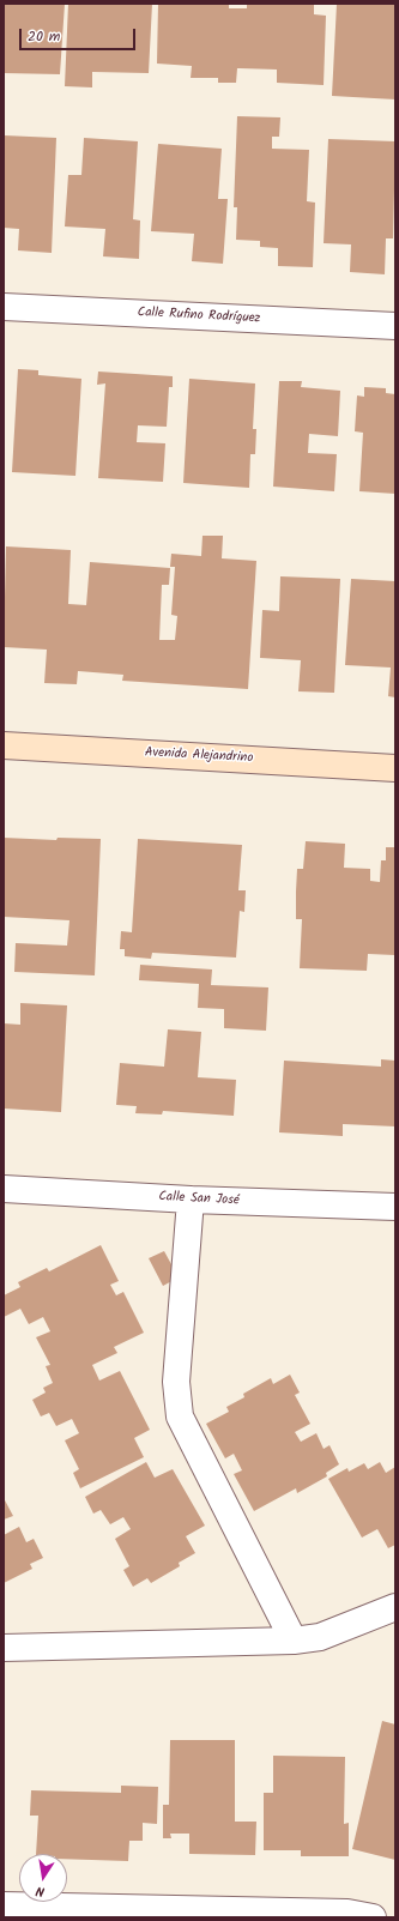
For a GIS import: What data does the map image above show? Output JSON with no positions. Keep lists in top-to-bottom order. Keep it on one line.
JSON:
{"streets":{"street":["Calle Rufino Rodríguez","Avenida Alejandrino","Calle San José"]},"scale_bar":"20 m","north":"bottom"}
